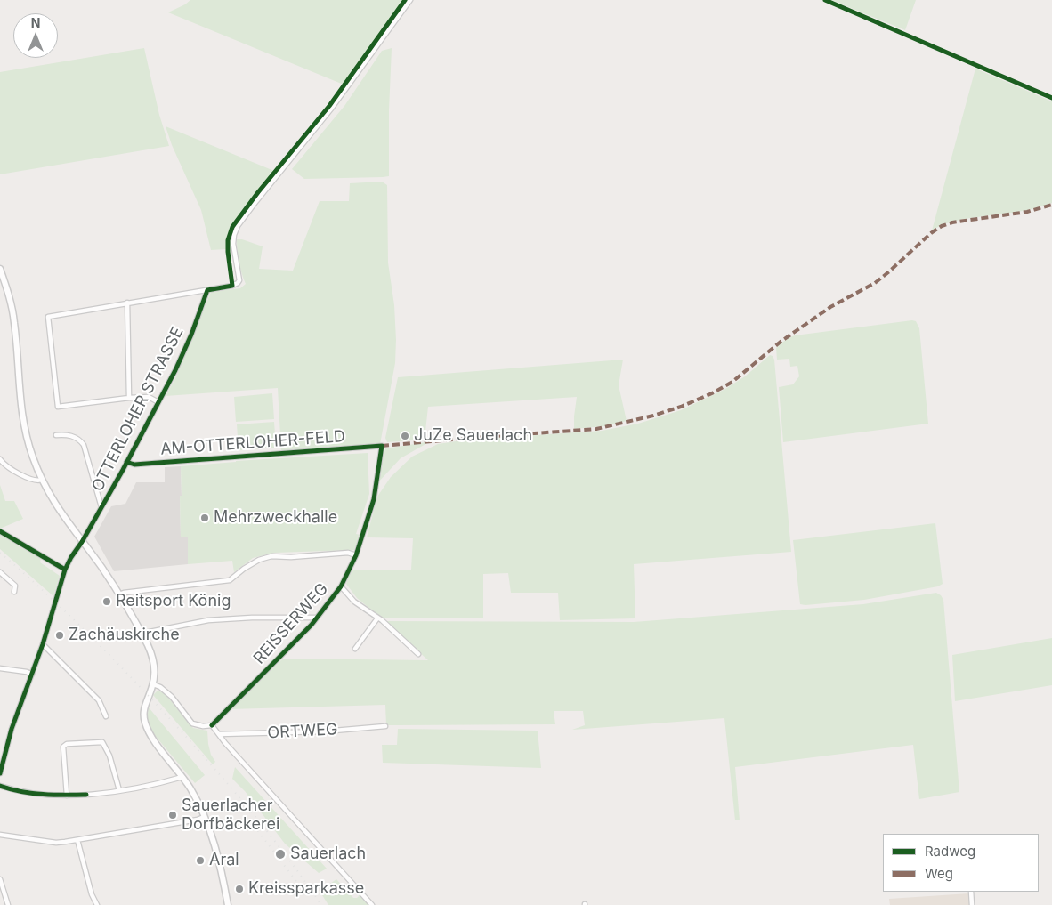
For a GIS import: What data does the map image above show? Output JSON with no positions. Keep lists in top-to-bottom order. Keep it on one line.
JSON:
{"streets":{"street":["OTTERLOHER STRASSE","AM-OTTERLOHER-FELD","REISSERWEG","ORTWEG"]},"crossings":[["OTTERLOHER STRASSE","AM-OTTERLOHER-FELD"],["AM-OTTERLOHER-FELD","REISSERWEG"]],"places":["JuZe Sauerlach","Mehrzweckhalle","Reitsport König","Zachäuskirche","Sauerlacher Dorfbäckerei","Sauerlach","Aral","Kreissparkasse"],"legend":["Radweg","Weg"],"north":"top"}
